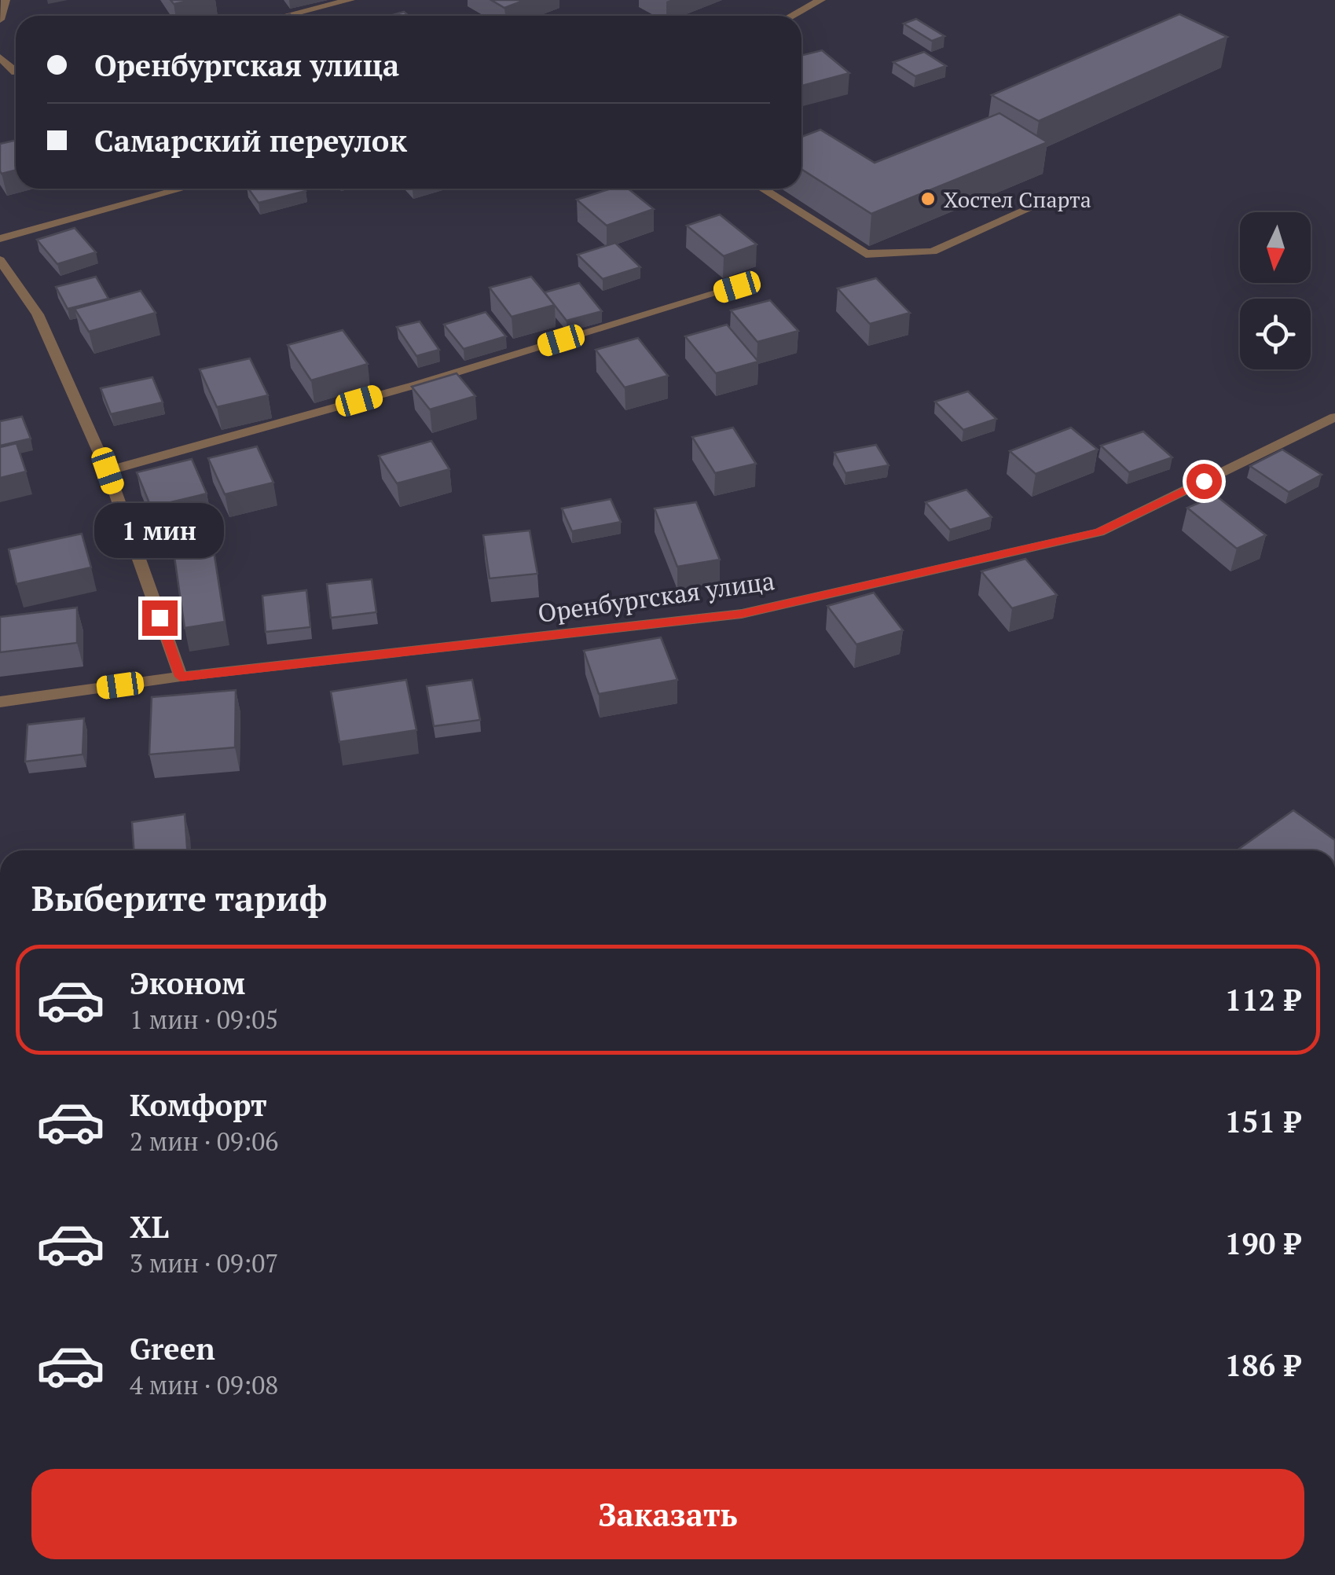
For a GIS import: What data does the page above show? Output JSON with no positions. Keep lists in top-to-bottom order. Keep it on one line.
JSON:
{"streets":{"street":["Оренбургская улица"]},"places":["Хостел Спарта"],"north":"bottom","page":{"banner":["Оренбургская улица","Самарский переулок"],"bubble":"1 мин","heading":"Выберите тариф","list":[{"name":"Эконом","note":"1 мин · 09:05","value":"112 ₽"},{"name":"Комфорт","note":"2 мин · 09:06","value":"151 ₽"},{"name":"XL","note":"3 мин · 09:07","value":"190 ₽"},{"name":"Green","note":"4 мин · 09:08","value":"186 ₽"}],"buttons":"Заказать"}}
